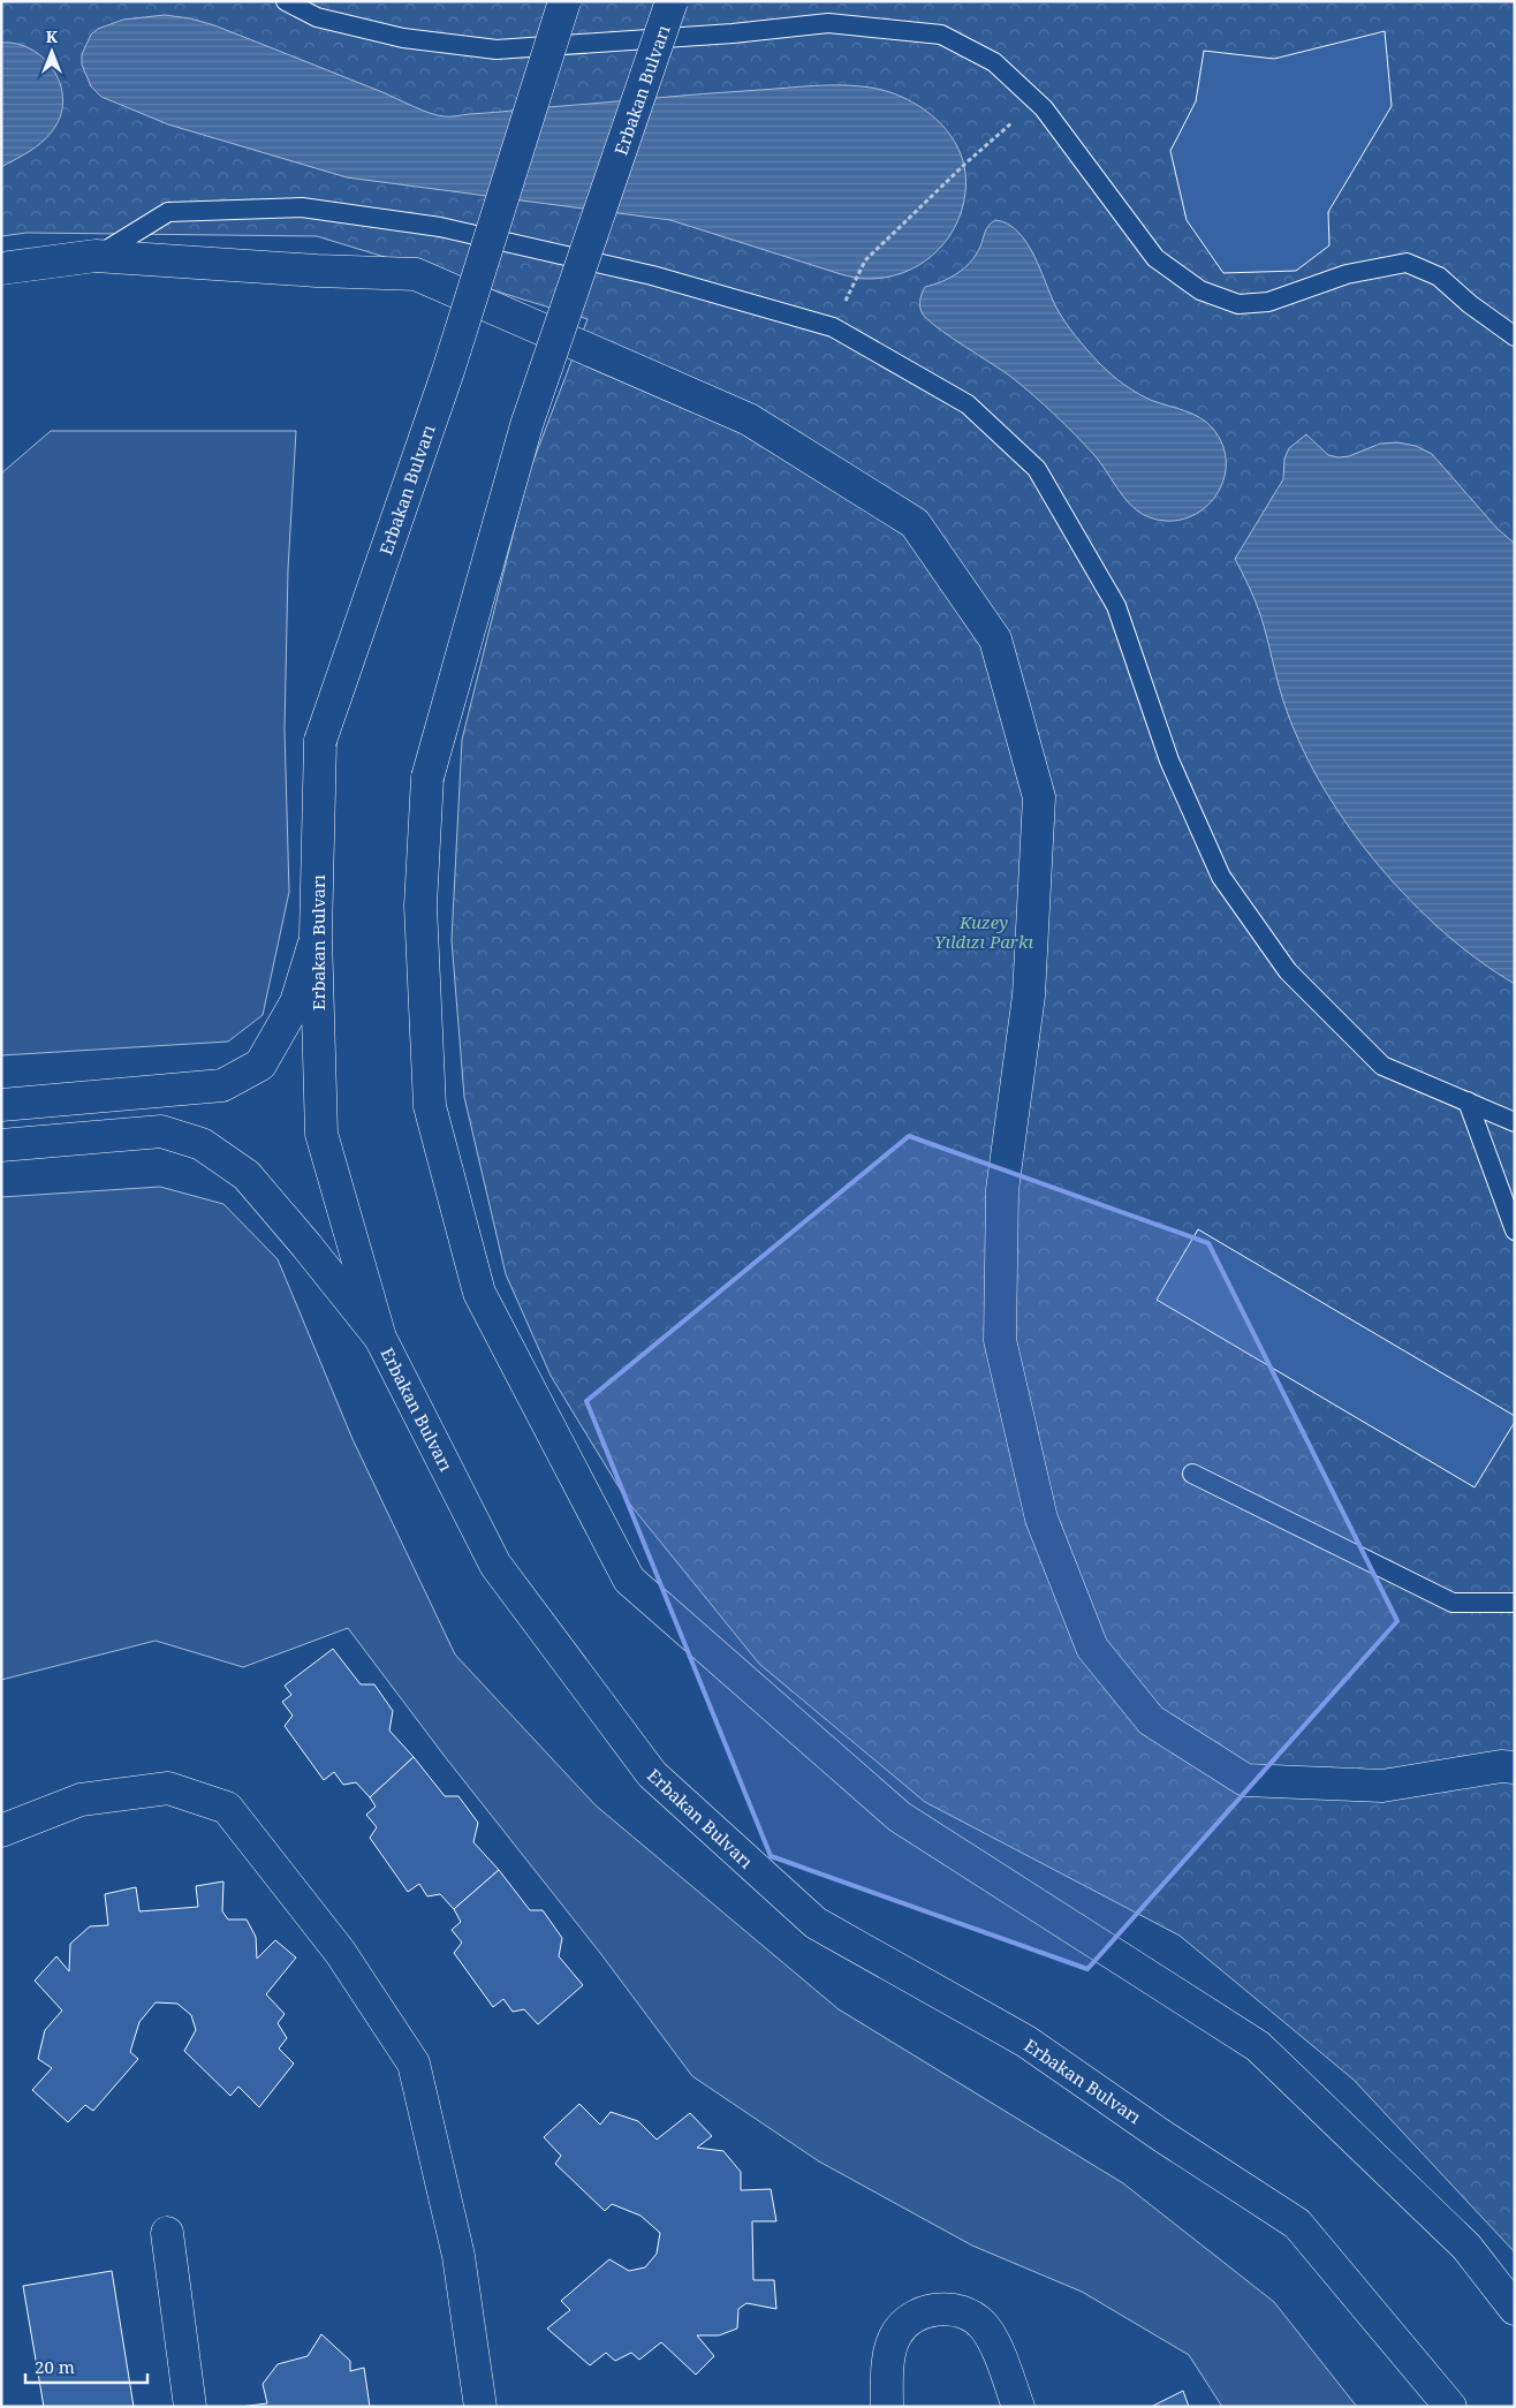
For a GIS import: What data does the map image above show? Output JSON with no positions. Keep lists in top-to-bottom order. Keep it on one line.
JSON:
{"streets":{"main road":["Erbakan Bulvarı"]},"parks":["Kuzey Yıldızı Parkı"],"scale_bar":"20 m","north":"top"}
